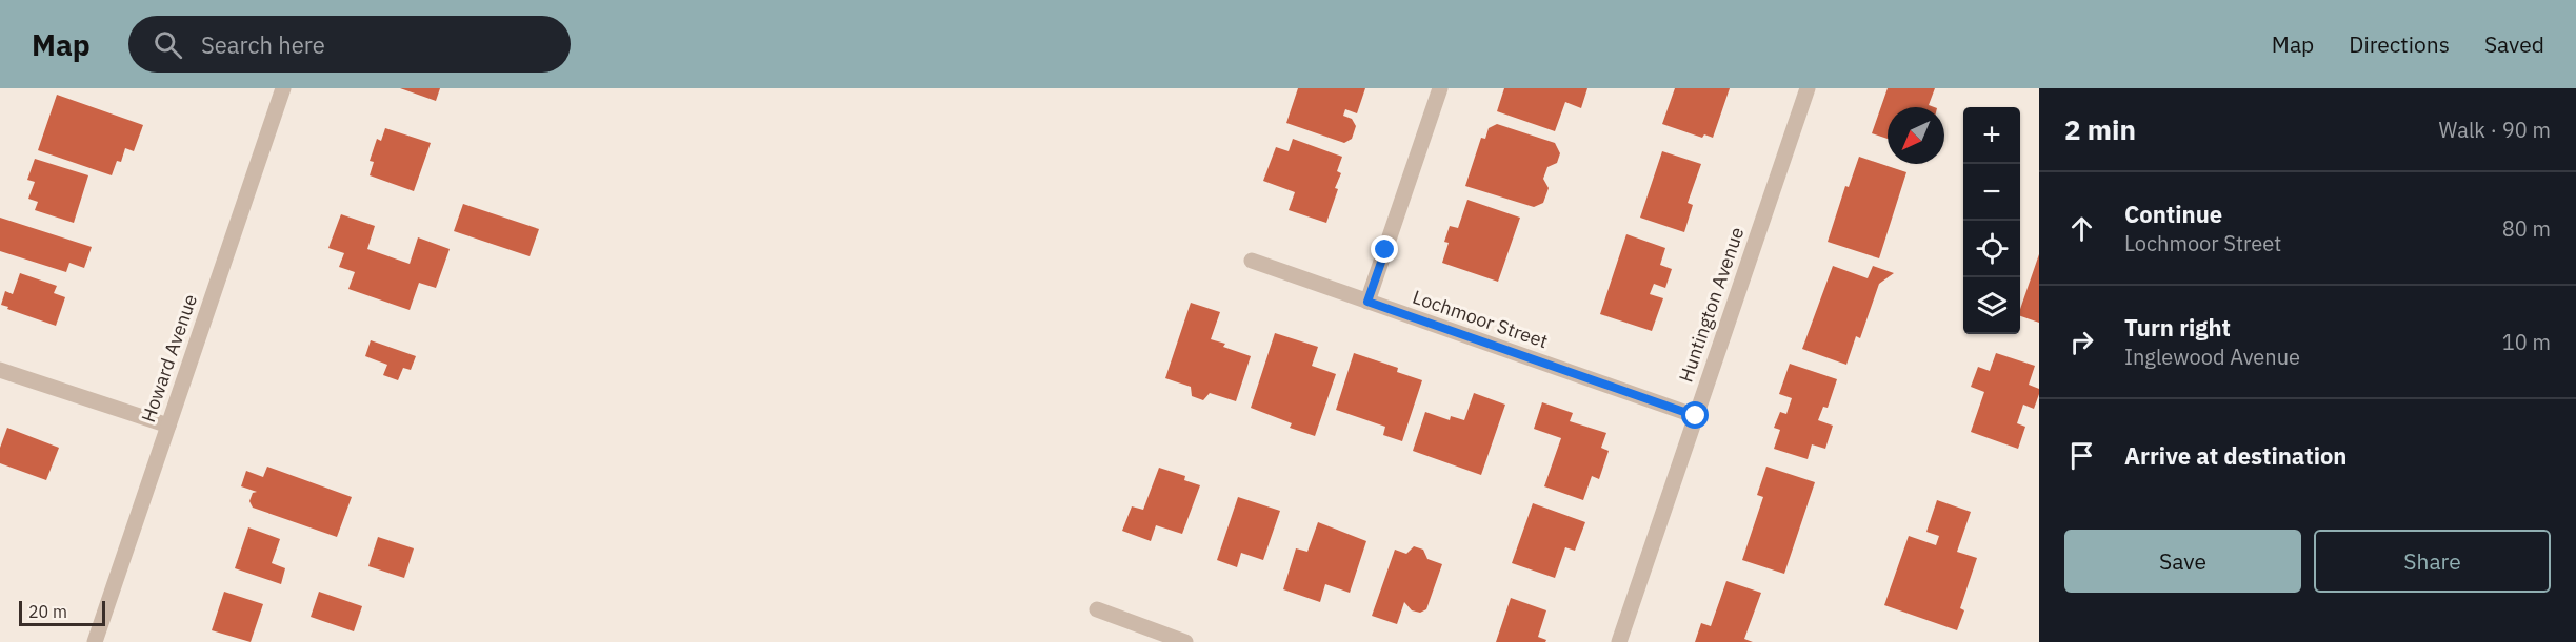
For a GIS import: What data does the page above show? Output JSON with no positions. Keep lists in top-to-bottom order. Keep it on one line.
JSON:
{"streets":{"street":["Huntington Avenue","Lochmoor Street","Howard Avenue"]},"crossings":[["Huntington Avenue","Lochmoor Street"]],"scale_bar":"20 m","north":"bottom left","page":{"header":"Map","search":"Search here","nav":["Map","Directions","Saved"],"heading":["2 min","Walk · 90 m"],"map_buttons":["+","−"],"list":[["Continue","Lochmoor Street","80 m"],["Turn right","Inglewood Avenue","10 m"],"Arrive at destination"],"buttons":["Save","Share"],"scale":"20 m"}}
